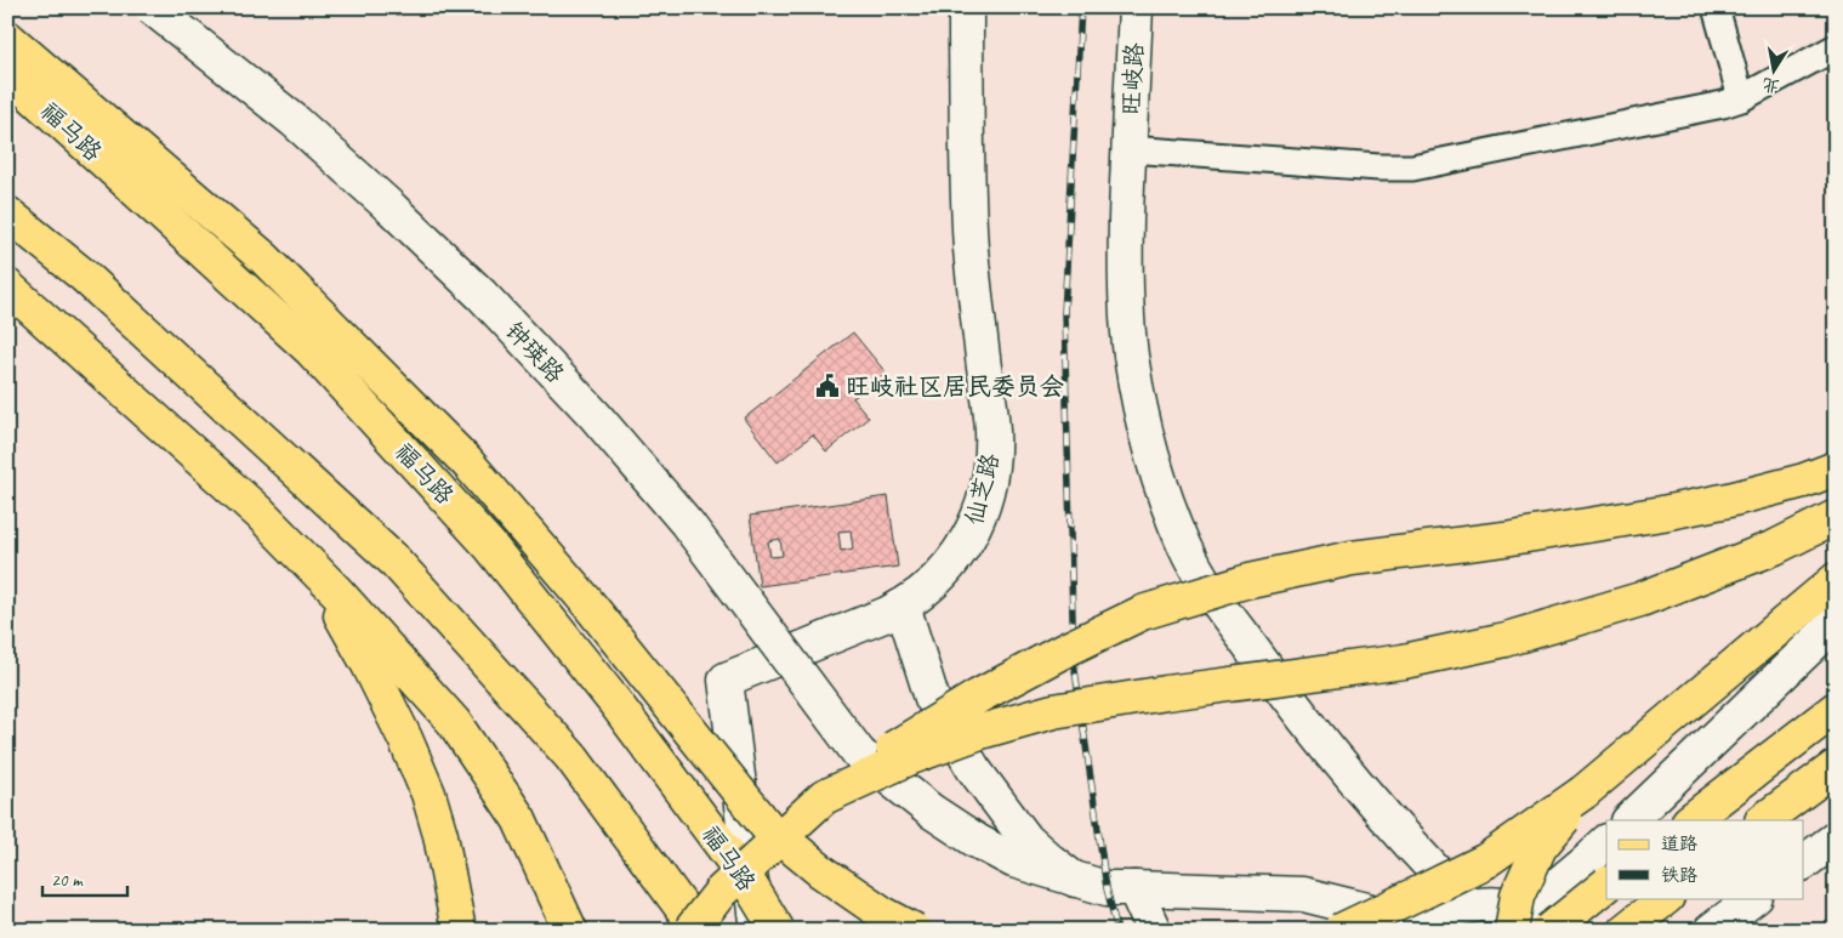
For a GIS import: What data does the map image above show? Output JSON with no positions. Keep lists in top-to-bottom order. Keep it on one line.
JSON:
{"streets":{"main road":["福马路"],"street":["旺岐路","钟瑛路","仙芝路"]},"places":{"public building":["旺岐社区居民委员会"]},"legend":["道路","铁路"],"scale_bar":"20 m","north":"bottom"}
